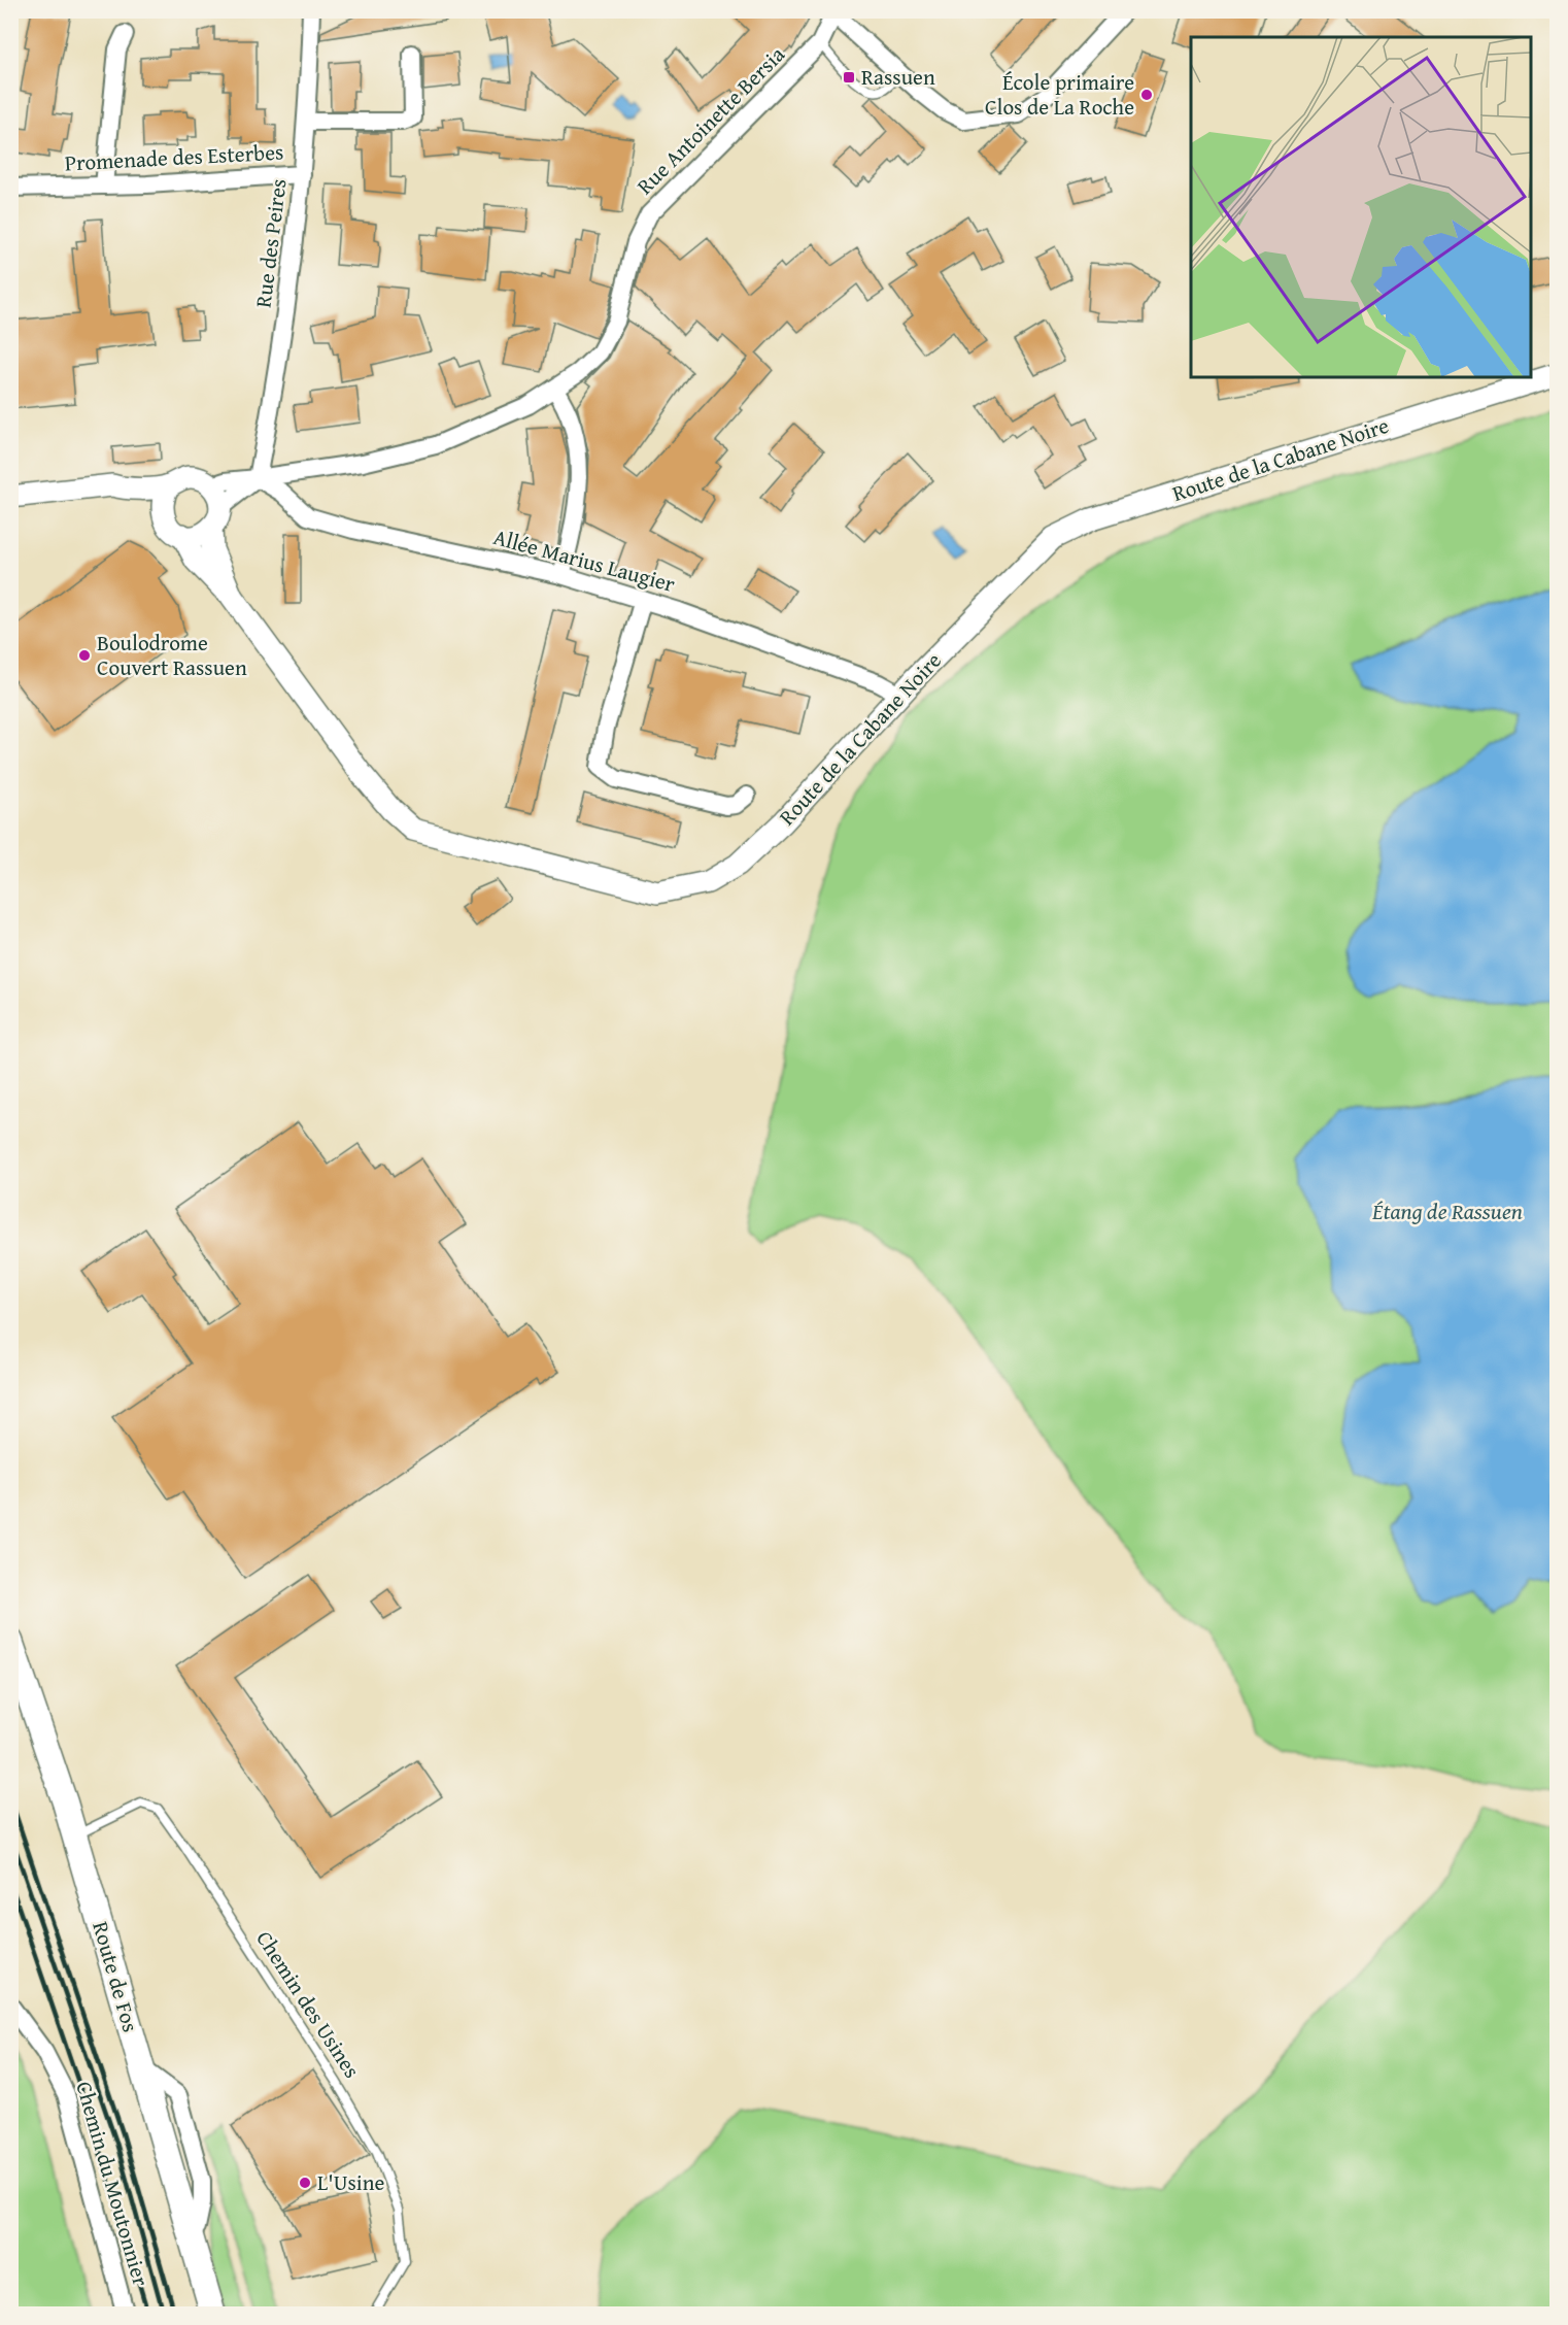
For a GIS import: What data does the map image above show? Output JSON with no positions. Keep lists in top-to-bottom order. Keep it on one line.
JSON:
{"streets":{"main road":["Route de Fos"],"street":["Rue Antoinette Bersia","Promenade des Esterbes","Rue des Peires","Route de la Cabane Noire","Allée Marius Laugier","Chemin du Moutonnier"],"lane":["Chemin des Usines"]},"crossings":[["Rue Antoinette Bersia","Rue des Peires"],["Rue Antoinette Bersia","Route de la Cabane Noire"],["Rue Antoinette Bersia","Allée Marius Laugier"],["Promenade des Esterbes","Rue des Peires"],["Rue des Peires","Allée Marius Laugier"],["Route de la Cabane Noire","Allée Marius Laugier"],["Route de Fos","Chemin des Usines"]],"water":["Étang de Rassuen"],"places":{"transit":["Rassuen"],"other":["École primaire Clos de La Roche","Boulodrome Couvert Rassuen","L'Usine"]}}
